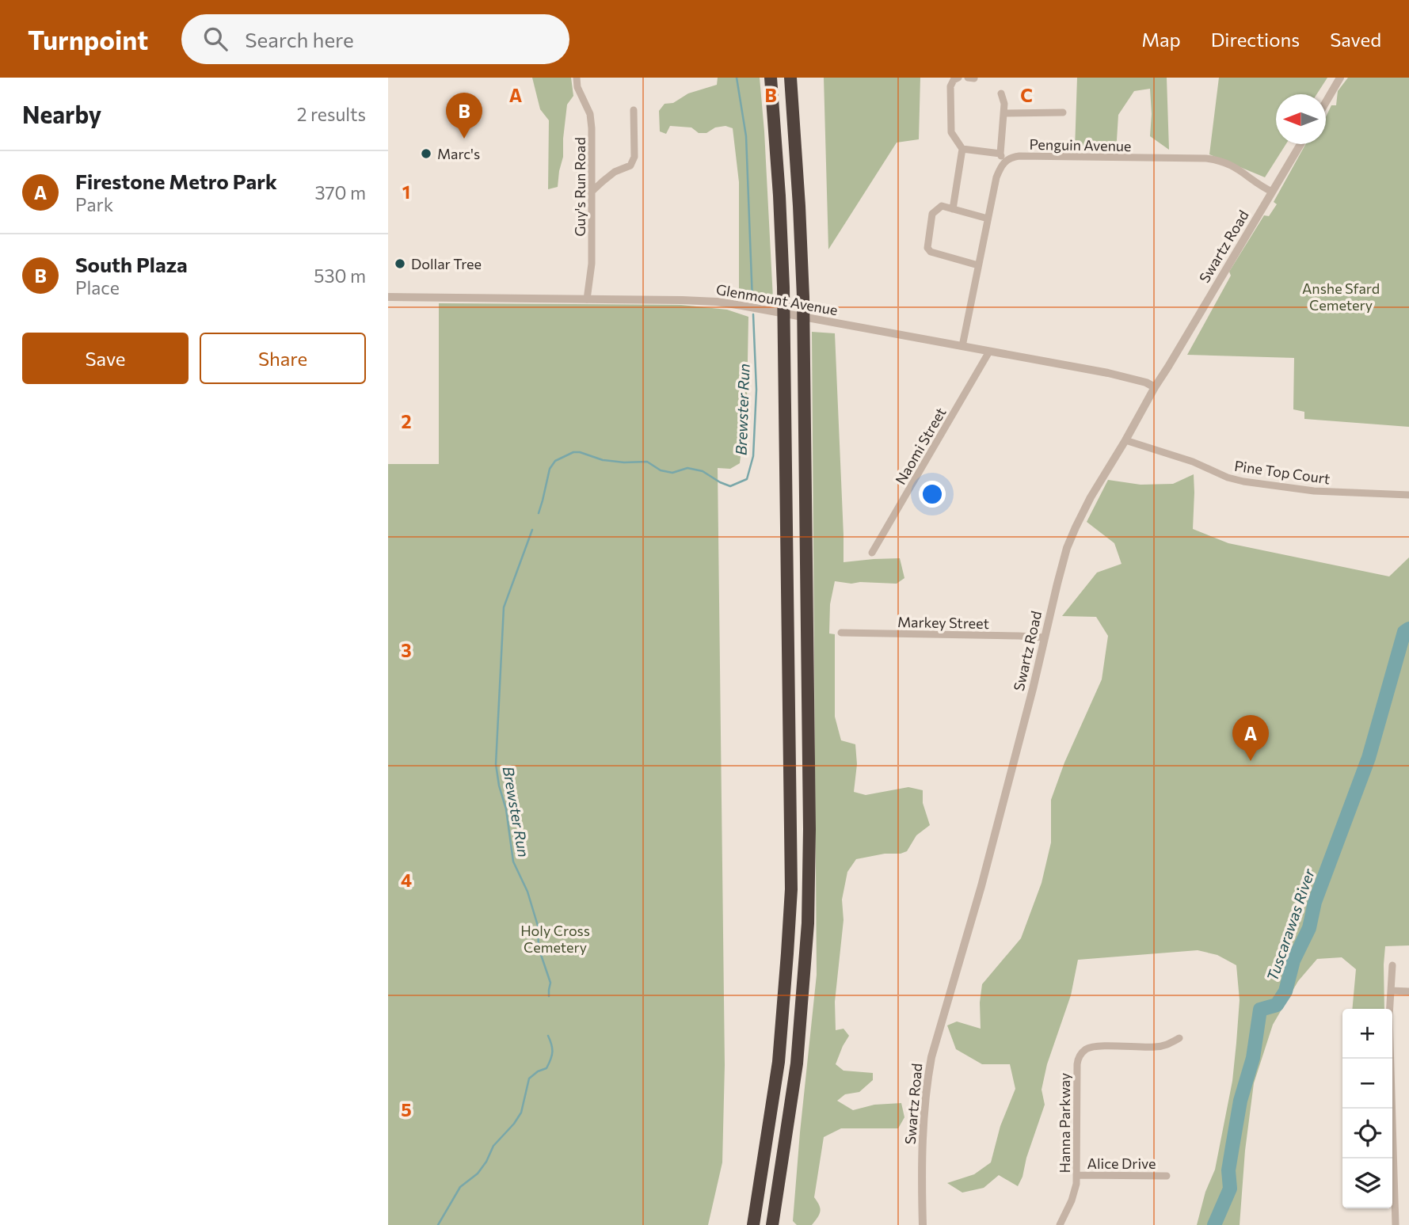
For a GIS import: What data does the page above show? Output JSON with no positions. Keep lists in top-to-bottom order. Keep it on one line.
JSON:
{"streets":{"street":["Penguin Avenue","Guy's Run Road","Swartz Road","Glenmount Avenue","Naomi Street","Pine Top Court","Markey Street","Hanna Parkway","Alice Drive"]},"crossings":[["Penguin Avenue","Swartz Road"],["Guy's Run Road","Glenmount Avenue"],["Swartz Road","Glenmount Avenue"],["Swartz Road","Pine Top Court"],["Swartz Road","Markey Street"],["Glenmount Avenue","Naomi Street"],["Hanna Parkway","Alice Drive"]],"water":["Brewster Run","Tuscarawas River"],"parks":["Anshe Sfard Cemetery","Holy Cross Cemetery"],"places":["Marc's","Dollar Tree"],"north":"left","page":{"header":"Turnpoint","search":"Search here","nav":["Map","Directions","Saved"],"heading":["Nearby","2 results"],"pins":["B","A"],"list":[{"mark":"A","name":"Firestone Metro Park","note":"Park","value":"370 m"},{"mark":"B","name":"South Plaza","note":"Place","value":"530 m"}],"buttons":["Save","Share"],"map_buttons":["+","−"]},"grid":{"columns":["A","B","C"],"rows":["1","2","3","4","5"]}}
